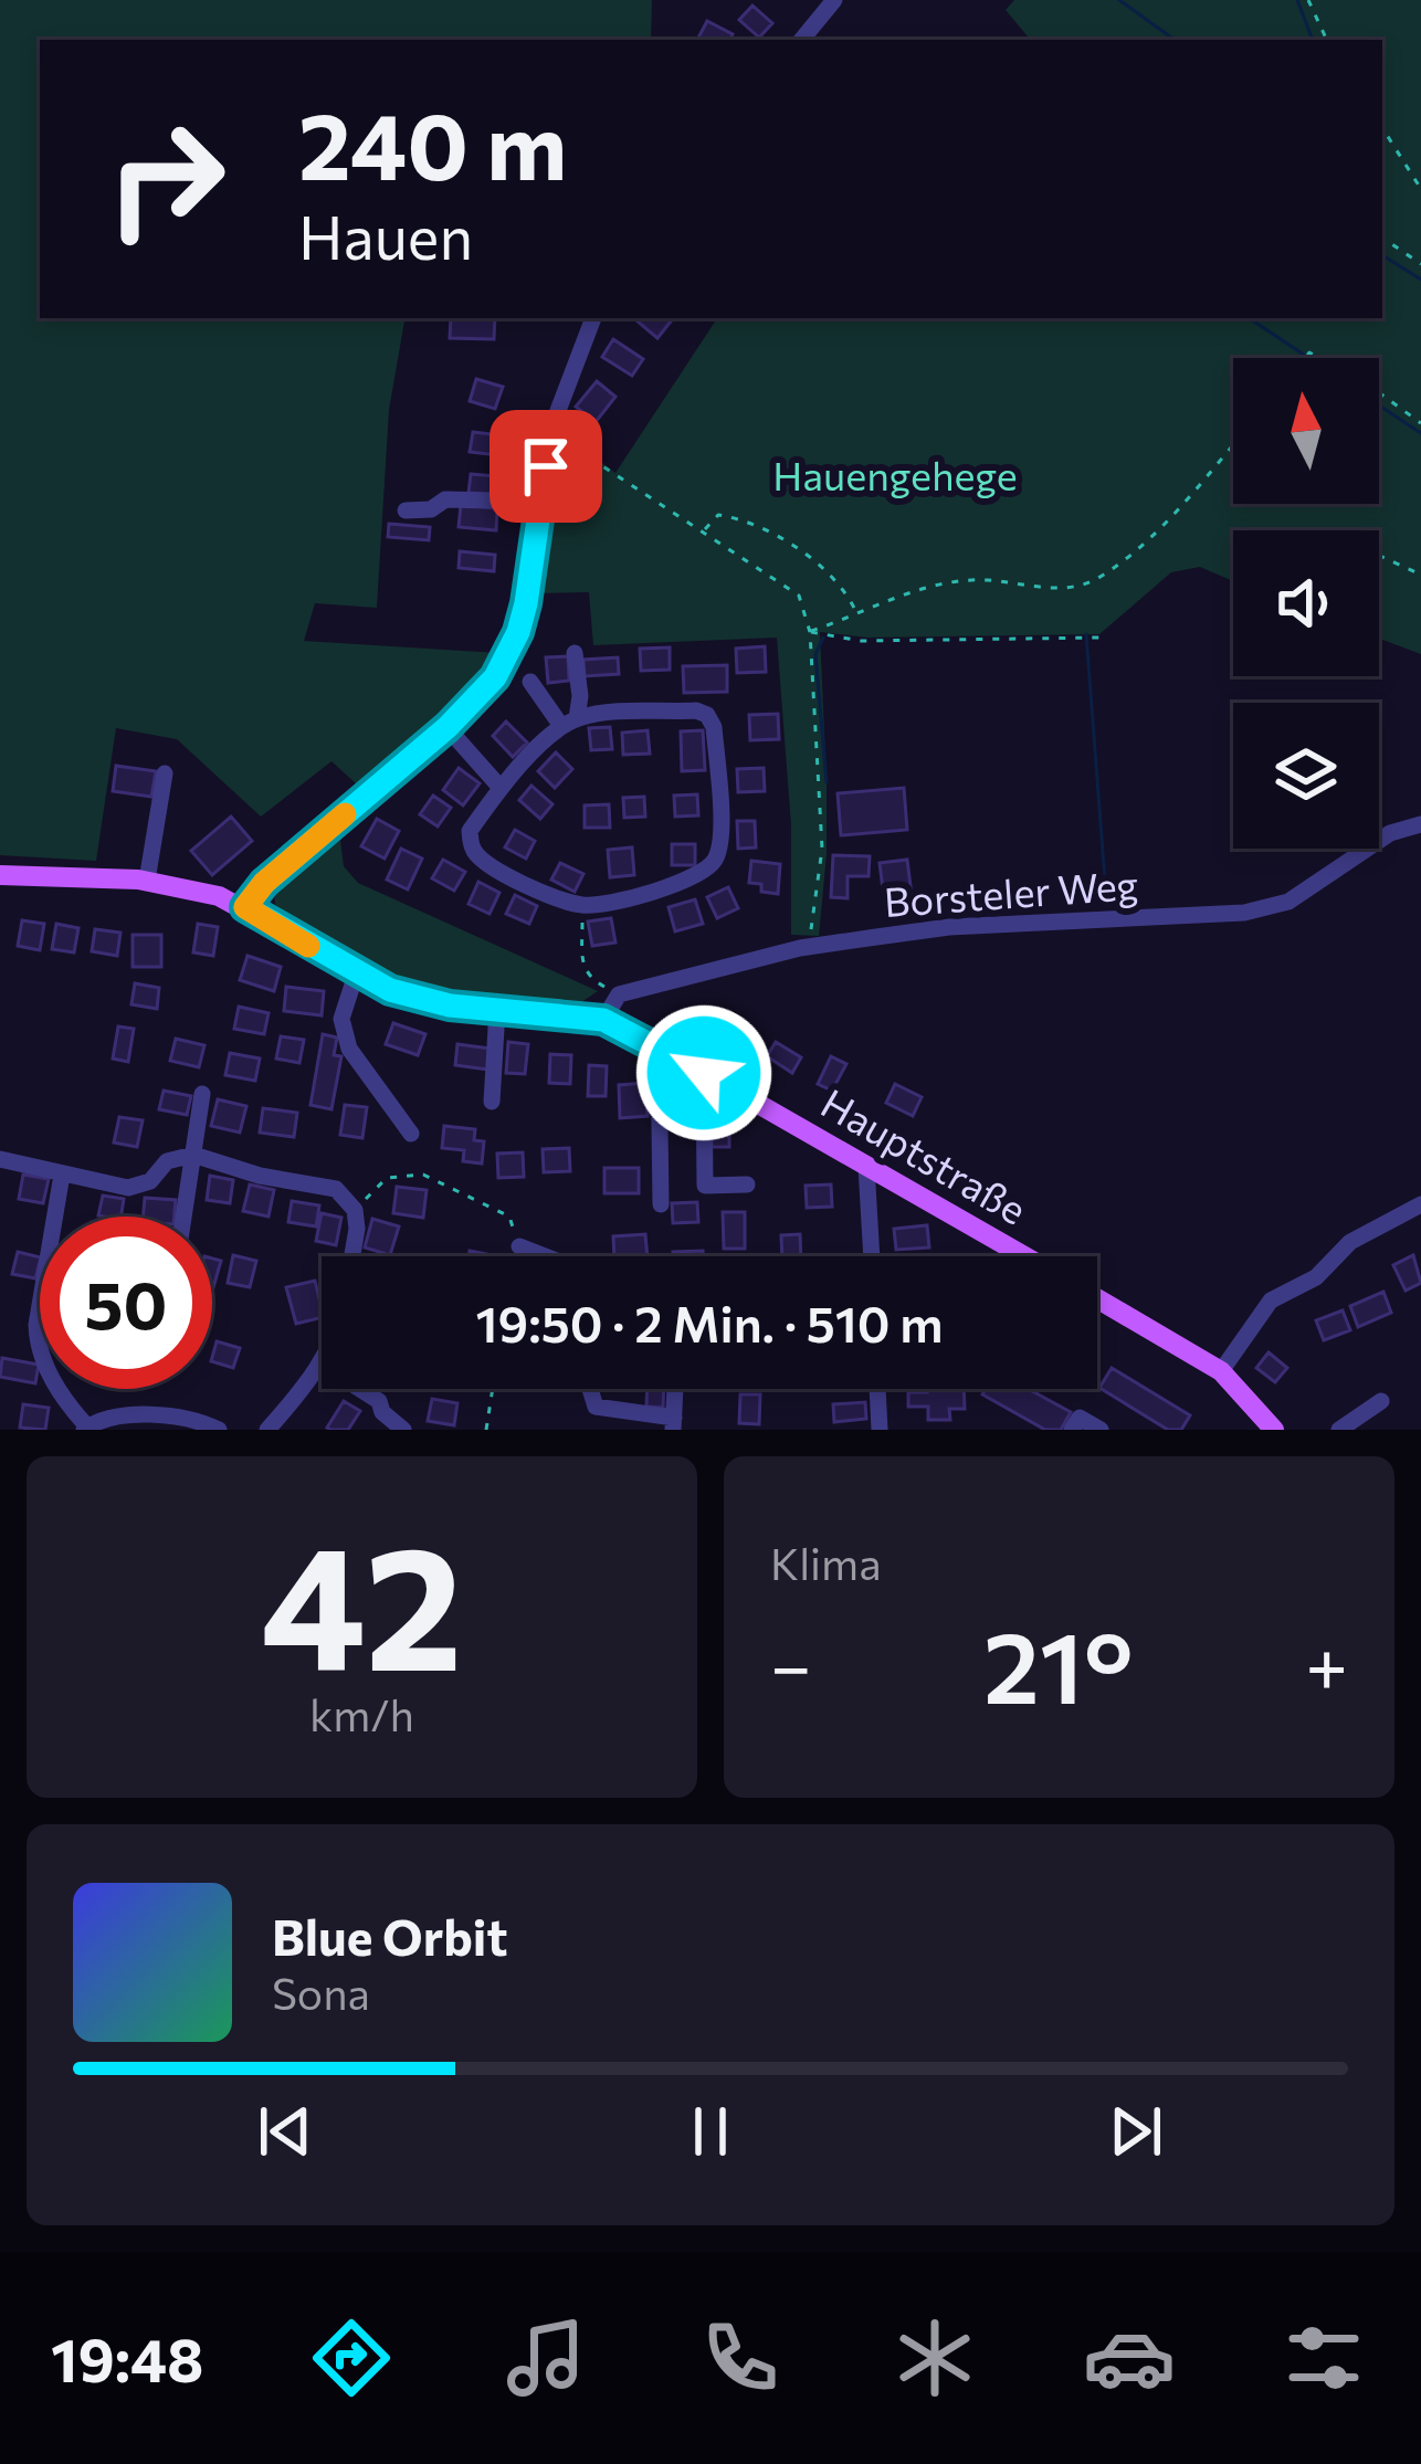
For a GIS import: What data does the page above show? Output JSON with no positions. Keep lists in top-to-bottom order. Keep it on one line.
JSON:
{"streets":{"main road":["Hauptstraße"],"street":["Borsteler Weg"]},"parks":["Hauengehege"],"north":"top","page":{"turn":["240 m","Hauen"],"limit":"50","trip":"19:50 · 2 Min. · 510 m","tile":[["42","km/h"],"Klima"],"heat":["−","21°","+"],"song":["Blue Orbit","Sona"],"tabs":"19:48"}}
